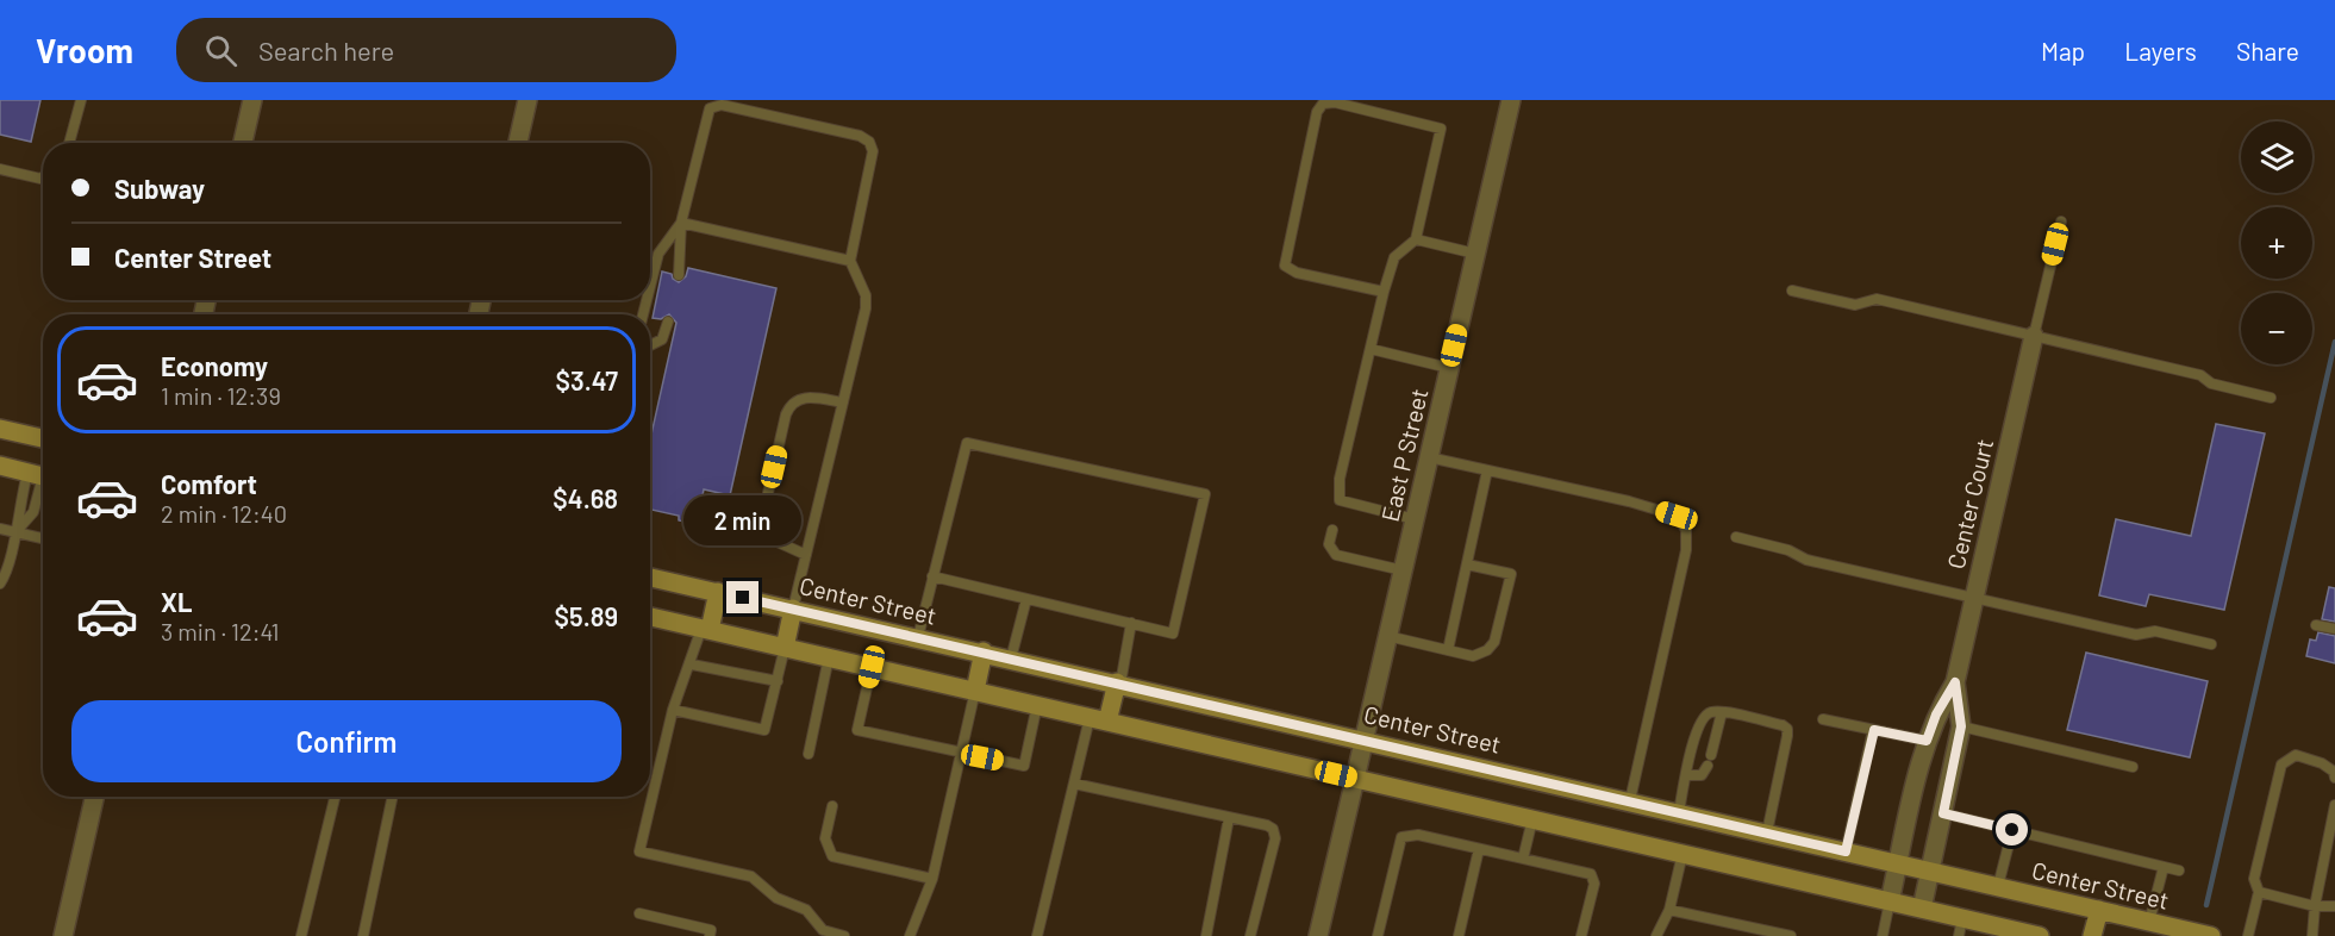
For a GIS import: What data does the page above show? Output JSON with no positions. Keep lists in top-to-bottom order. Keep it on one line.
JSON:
{"streets":{"main road":["Center Street"],"street":["East P Street","Center Court"]},"crossings":[["East P Street","Center Street"],["Center Court","Center Street"]],"page":{"header":"Vroom","search":"Search here","nav":["Map","Layers","Share"],"map_buttons":["+","−"],"banner":["Subway","Center Street"],"list":[{"name":"Economy","note":"1 min · 12:39","value":"$3.47"},{"name":"Comfort","note":"2 min · 12:40","value":"$4.68"},{"name":"XL","note":"3 min · 12:41","value":"$5.89"}],"bubble":"2 min","buttons":"Confirm"}}
